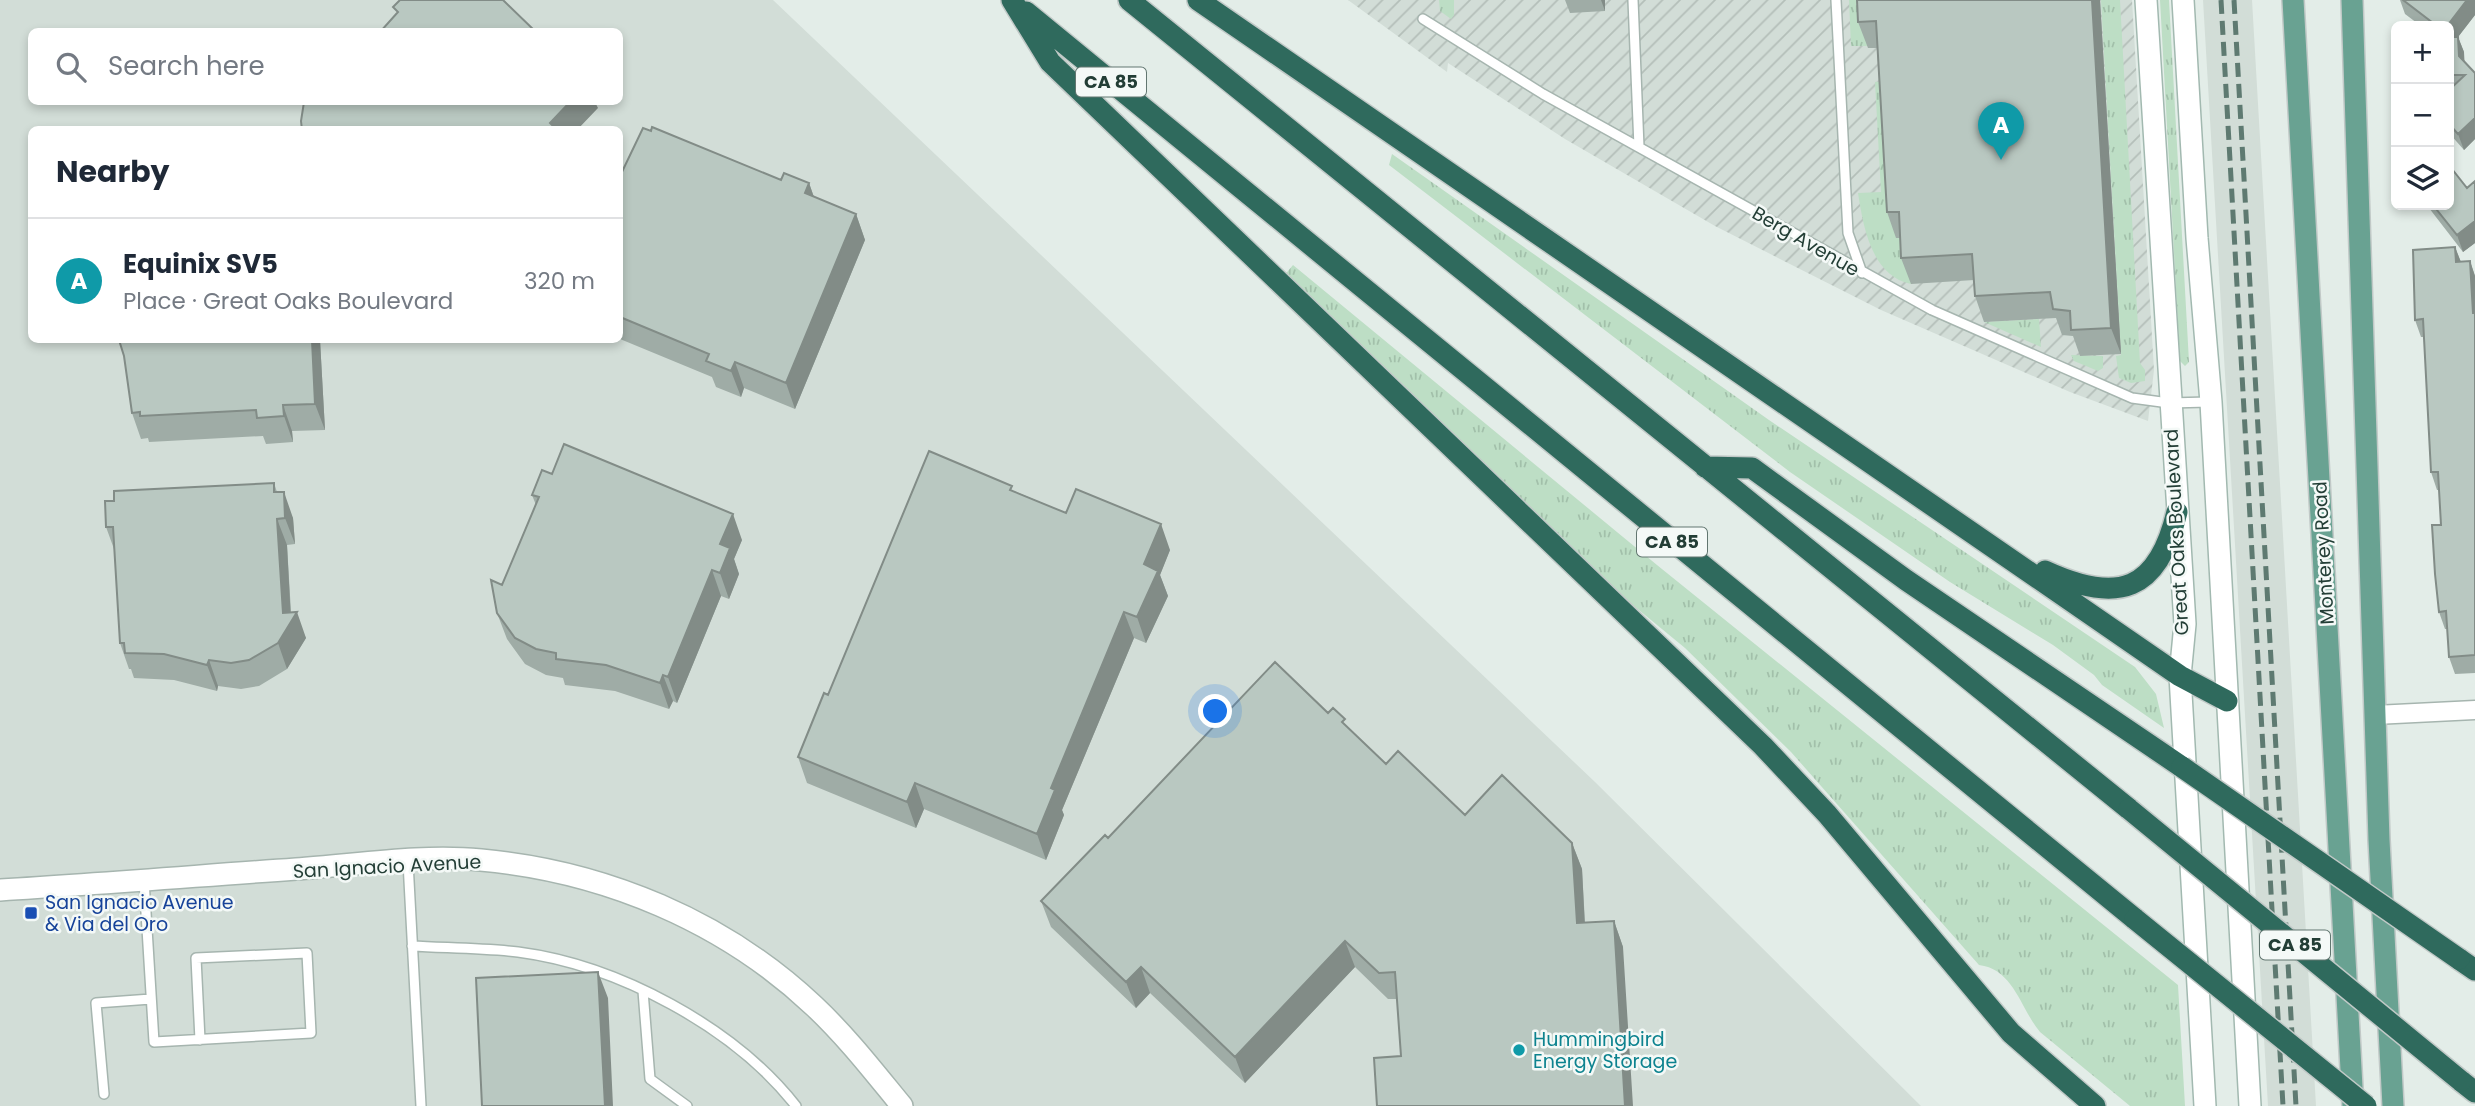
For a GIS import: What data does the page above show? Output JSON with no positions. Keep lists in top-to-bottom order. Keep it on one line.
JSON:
{"streets":{"highway":["CA 85"],"main road":["Great Oaks Boulevard","Monterey Road","San Ignacio Avenue"],"lane":["Berg Avenue"]},"crossings":[["Berg Avenue","Great Oaks Boulevard"]],"places":{"transit":["San Ignacio Avenue & Via del Oro"],"other":["Hummingbird Energy Storage"]},"page":{"map_buttons":["+","−"],"search":"Search here","pins":"A","heading":"Nearby","list":[{"mark":"A","name":"Equinix SV5","note":"Place · Great Oaks Boulevard","value":"320 m"}]}}
